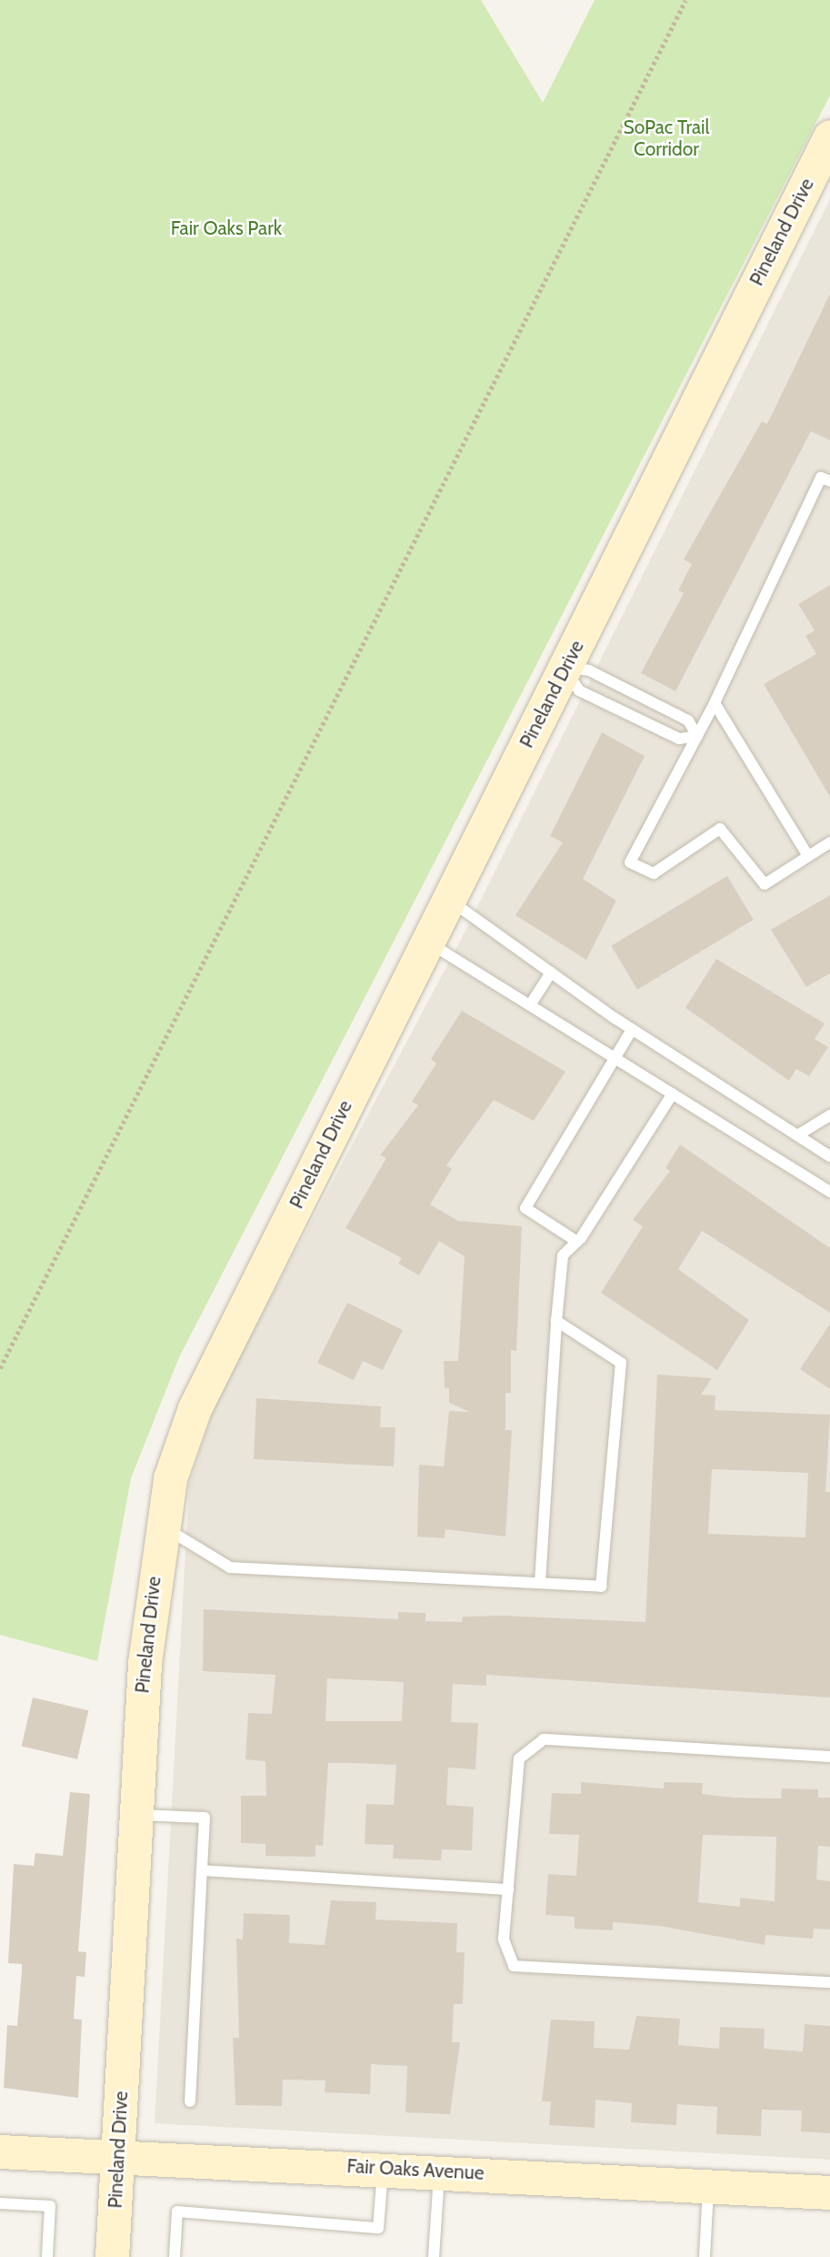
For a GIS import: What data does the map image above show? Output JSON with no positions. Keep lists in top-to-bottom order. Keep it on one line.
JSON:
{"streets":{"street":["Pineland Drive","Fair Oaks Avenue"]},"crossings":[["Pineland Drive","Fair Oaks Avenue"]],"parks":["SoPac Trail Corridor","Fair Oaks Park"]}
